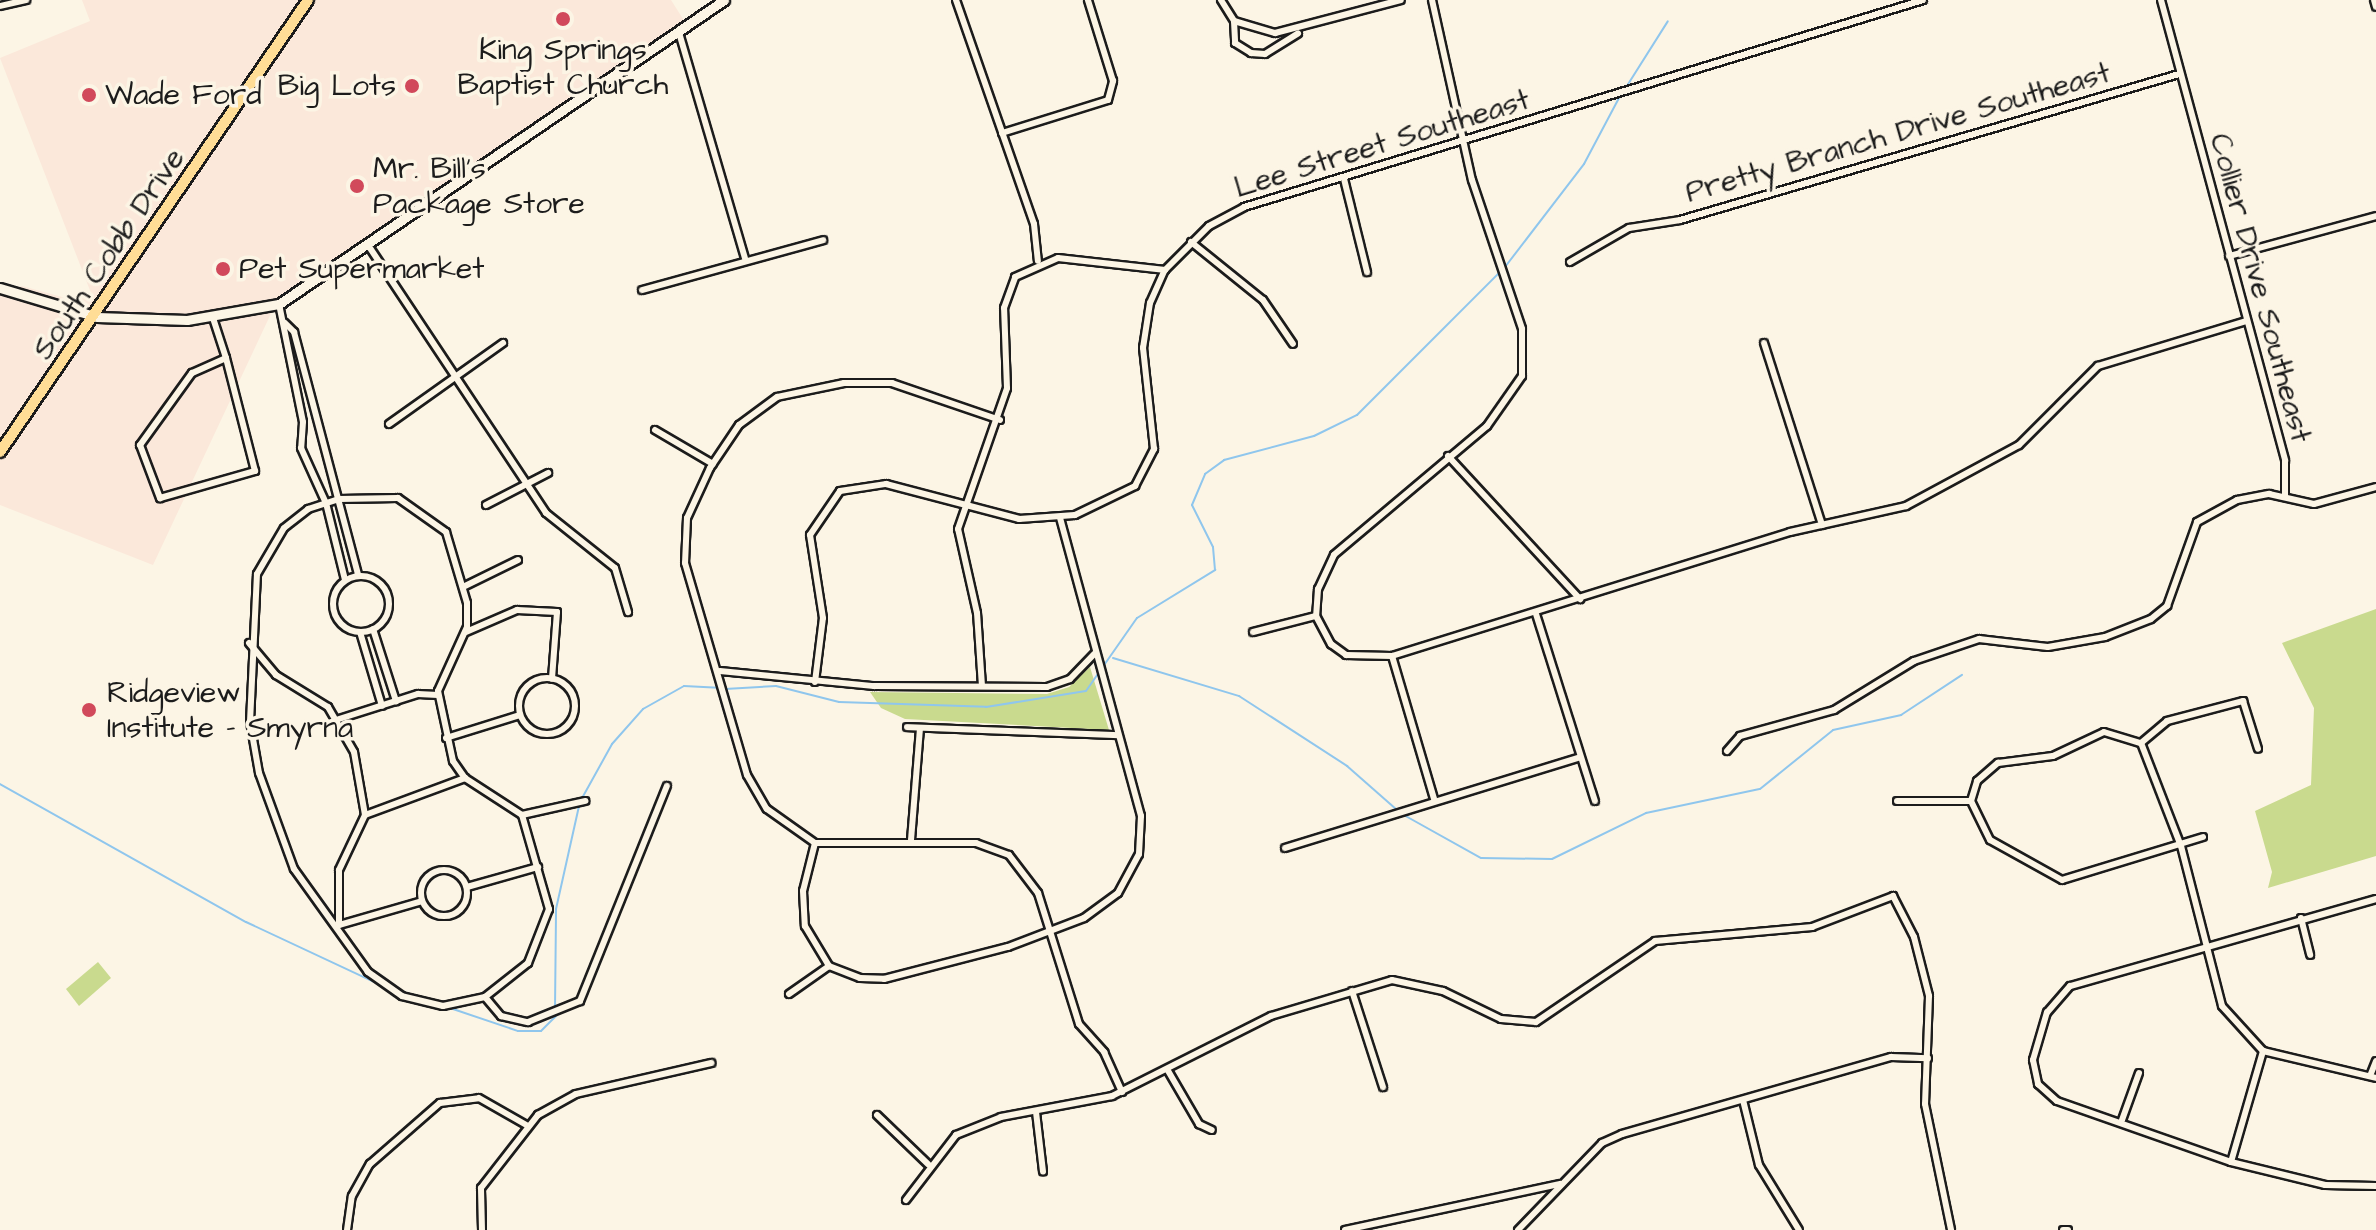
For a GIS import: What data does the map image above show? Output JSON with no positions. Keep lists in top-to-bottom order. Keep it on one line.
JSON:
{"streets":{"main road":["South Cobb Drive"],"street":["Pretty Branch Drive Southeast","Lee Street Southeast","Collier Drive Southeast"]},"crossings":[["Pretty Branch Drive Southeast","Collier Drive Southeast"]],"places":["King Springs Baptist Church","Big Lots","Wade Ford","Mr. Bill's Package Store","Pet Supermarket","Ridgeview Institute - Smyrna"]}
